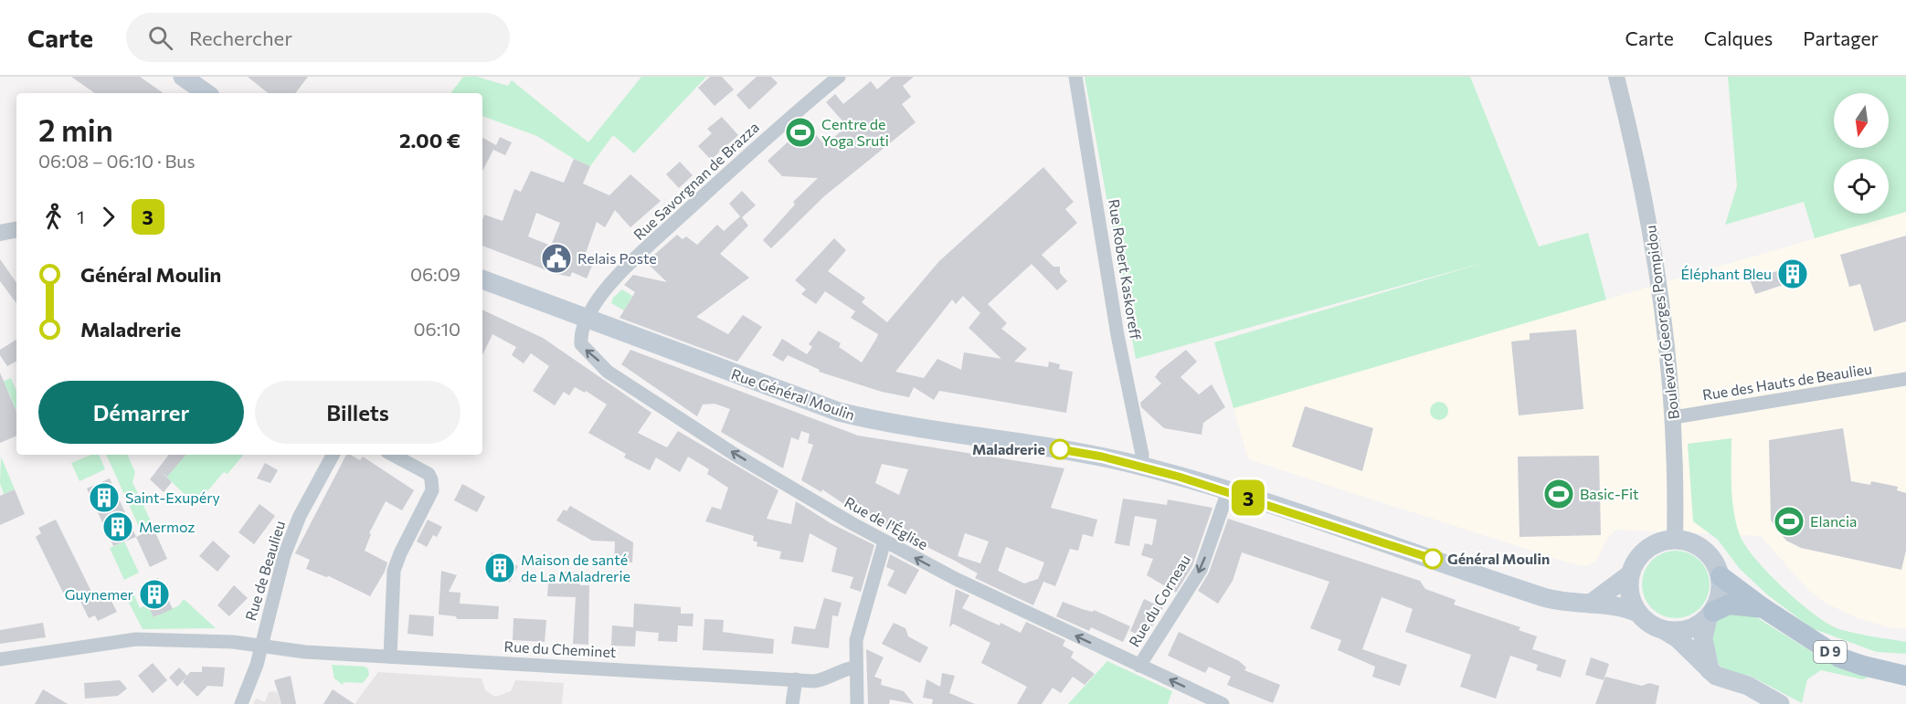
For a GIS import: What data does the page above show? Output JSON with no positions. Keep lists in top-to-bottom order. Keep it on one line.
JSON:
{"streets":{"main road":["Rue Général Moulin","D 9"],"street":["Rue Savorgnan de Brazza","Rue Robert Kaskoreff","Boulevard Georges Pompidou","Rue des Hauts de Beaulieu","Rue de l'Église","Rue de Beaulieu","Rue du Corneau","Rue du Cheminet"]},"crossings":[["Rue Savorgnan de Brazza","Rue Général Moulin"],["Rue Savorgnan de Brazza","Rue de l'Église"],["Rue Robert Kaskoreff","Rue Général Moulin"],["Boulevard Georges Pompidou","Rue des Hauts de Beaulieu"],["Boulevard Georges Pompidou","Rue Général Moulin"],["Boulevard Georges Pompidou","D 9"],["Rue Général Moulin","Rue de l'Église"],["Rue Général Moulin","Rue du Corneau"],["Rue Général Moulin","D 9"],["Rue de l'Église","Rue du Corneau"],["Rue de Beaulieu","Rue du Cheminet"]],"one_way":["Rue de l'Église","Rue du Corneau"],"places":{"sports":["Centre de Yoga Sruti","Basic-Fit","Elancia"],"public building":["Relais Poste"],"building":["Éléphant Bleu","Saint-Exupéry","Mermoz","Maison de santé de La Maladrerie","Guynemer"],"other":["Maladrerie","Général Moulin"]},"lines":["bus line 3"],"north":"bottom","page":{"header":"Carte","search":"Rechercher","nav":["Carte","Calques","Partager"],"on_map":"3","heading":["2 min","06:08 – 06:10 · Bus","2.00 €"],"legs":["1","3"],"list":[{"name":"Général Moulin","value":"06:09"},{"name":"Maladrerie","value":"06:10"}],"buttons":["Démarrer","Billets"]}}
